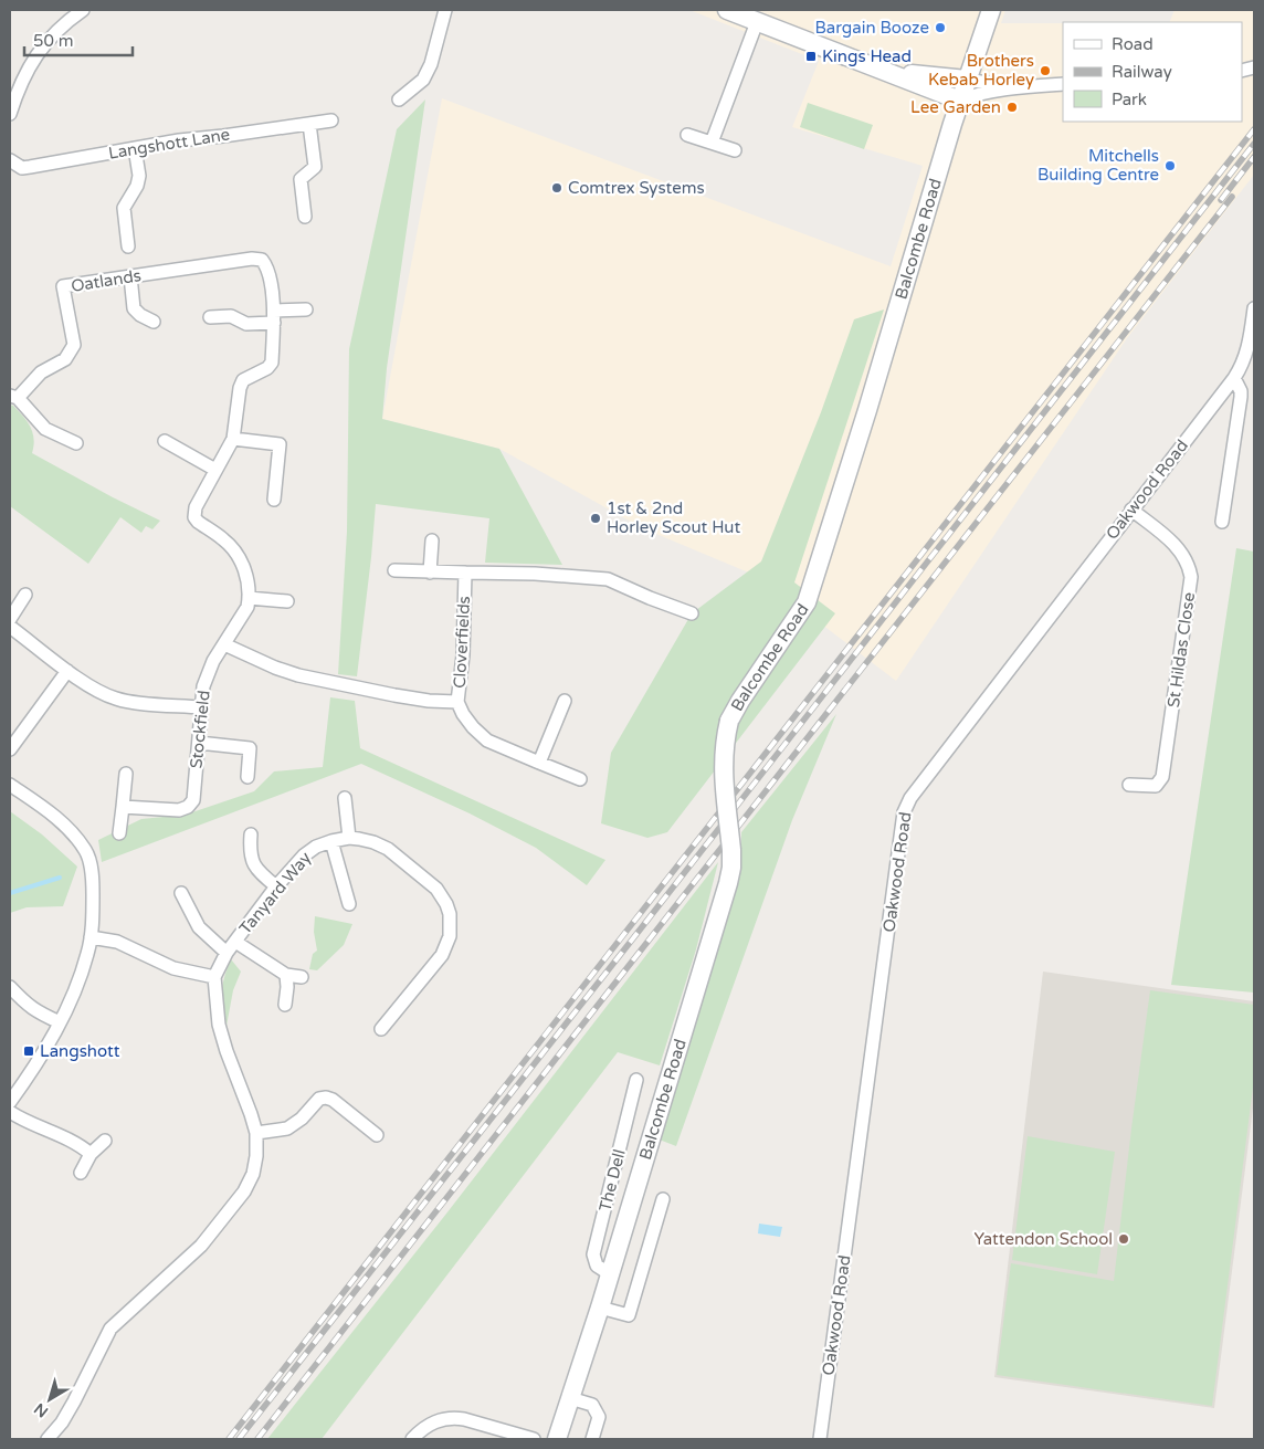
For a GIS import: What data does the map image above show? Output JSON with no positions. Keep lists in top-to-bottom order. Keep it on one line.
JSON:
{"streets":{"main road":["Balcombe Road"],"street":["Langshott Lane","Oatlands","Oakwood Road","Cloverfields","St Hildas Close","Stockfield","Tanyard Way","The Dell"]},"crossings":[["Balcombe Road","The Dell"],["Oakwood Road","St Hildas Close"],["Cloverfields","Stockfield"]],"places":{"other":["Bargain Booze","Brothers Kebab Horley","Lee Garden","Mitchells Building Centre","Comtrex Systems","1st & 2nd Horley Scout Hut","Yattendon School"],"transit":["Kings Head","Langshott"]},"legend":["Road","Railway","Park"],"scale_bar":"50 m","north":"bottom left"}
